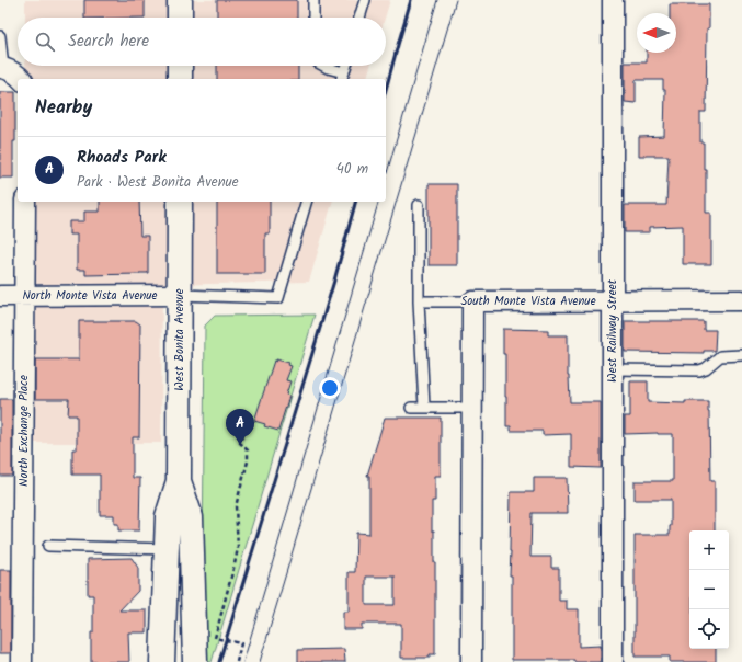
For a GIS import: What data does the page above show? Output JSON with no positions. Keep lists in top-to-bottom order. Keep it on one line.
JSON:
{"streets":{"main road":["West Bonita Avenue"],"street":["North Monte Vista Avenue","South Monte Vista Avenue","West Railway Street","North Exchange Place"]},"crossings":[["North Monte Vista Avenue","West Bonita Avenue"],["North Monte Vista Avenue","North Exchange Place"],["South Monte Vista Avenue","West Railway Street"]],"north":"left","page":{"search":"Search here","heading":"Nearby","list":[{"mark":"A","name":"Rhoads Park","note":"Park · West Bonita Avenue","value":"40 m"}],"pins":"A","map_buttons":["+","−"]}}
